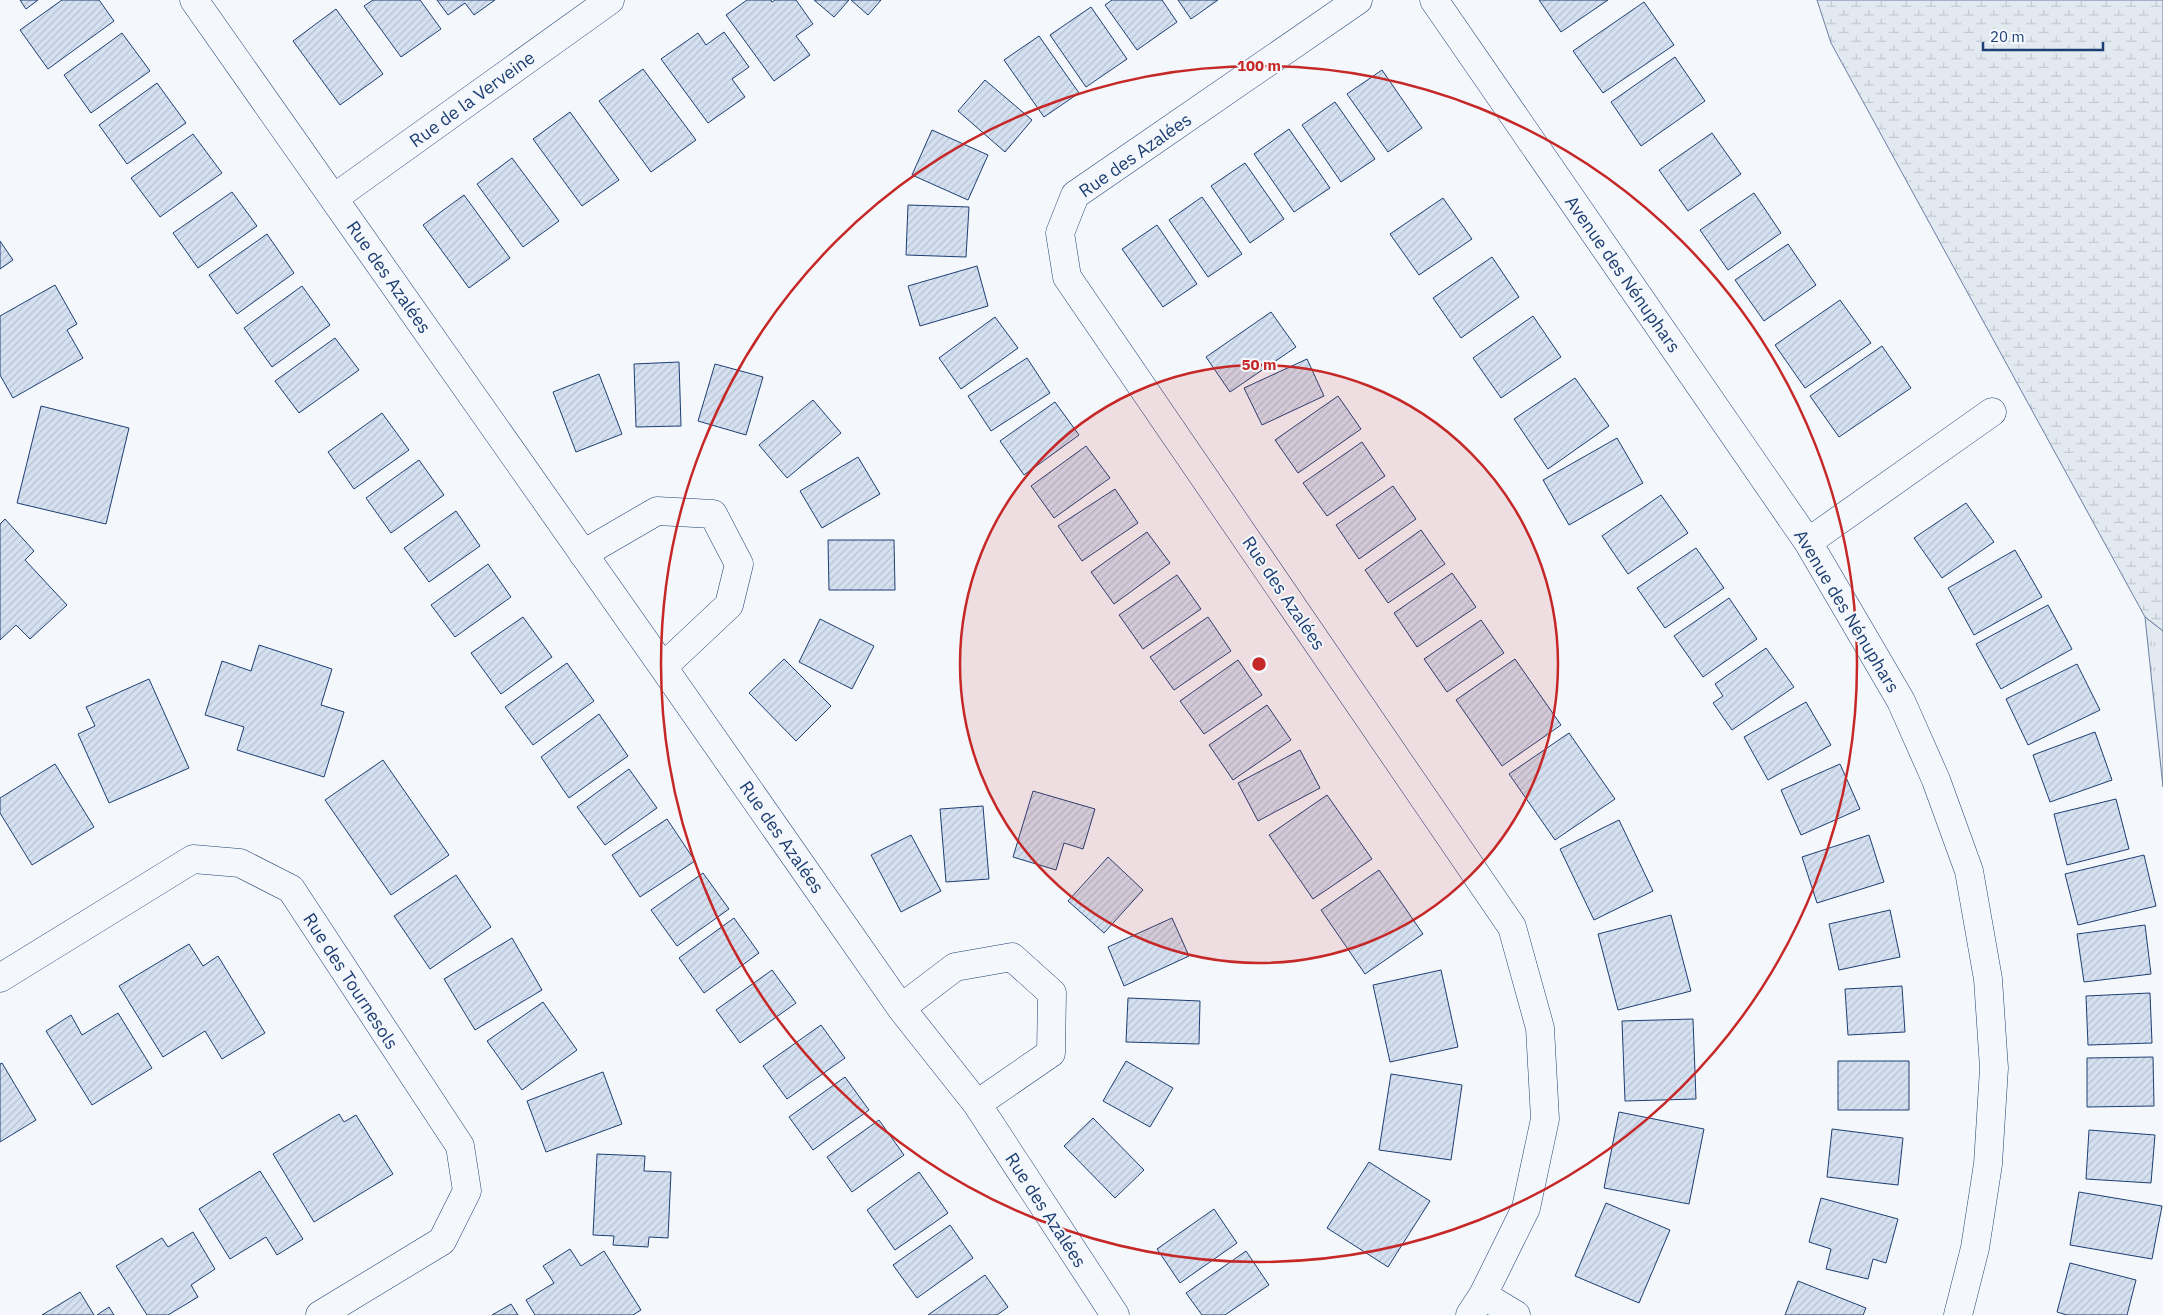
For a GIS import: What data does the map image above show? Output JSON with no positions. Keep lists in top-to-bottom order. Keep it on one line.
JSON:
{"streets":{"street":["Rue de la Verveine","Rue des Azalées","Avenue des Nénuphars","Rue des Tournesols"]},"crossings":[["Rue de la Verveine","Rue des Azalées"]],"scale_bar":"20 m","rings":["100 m","50 m"]}
